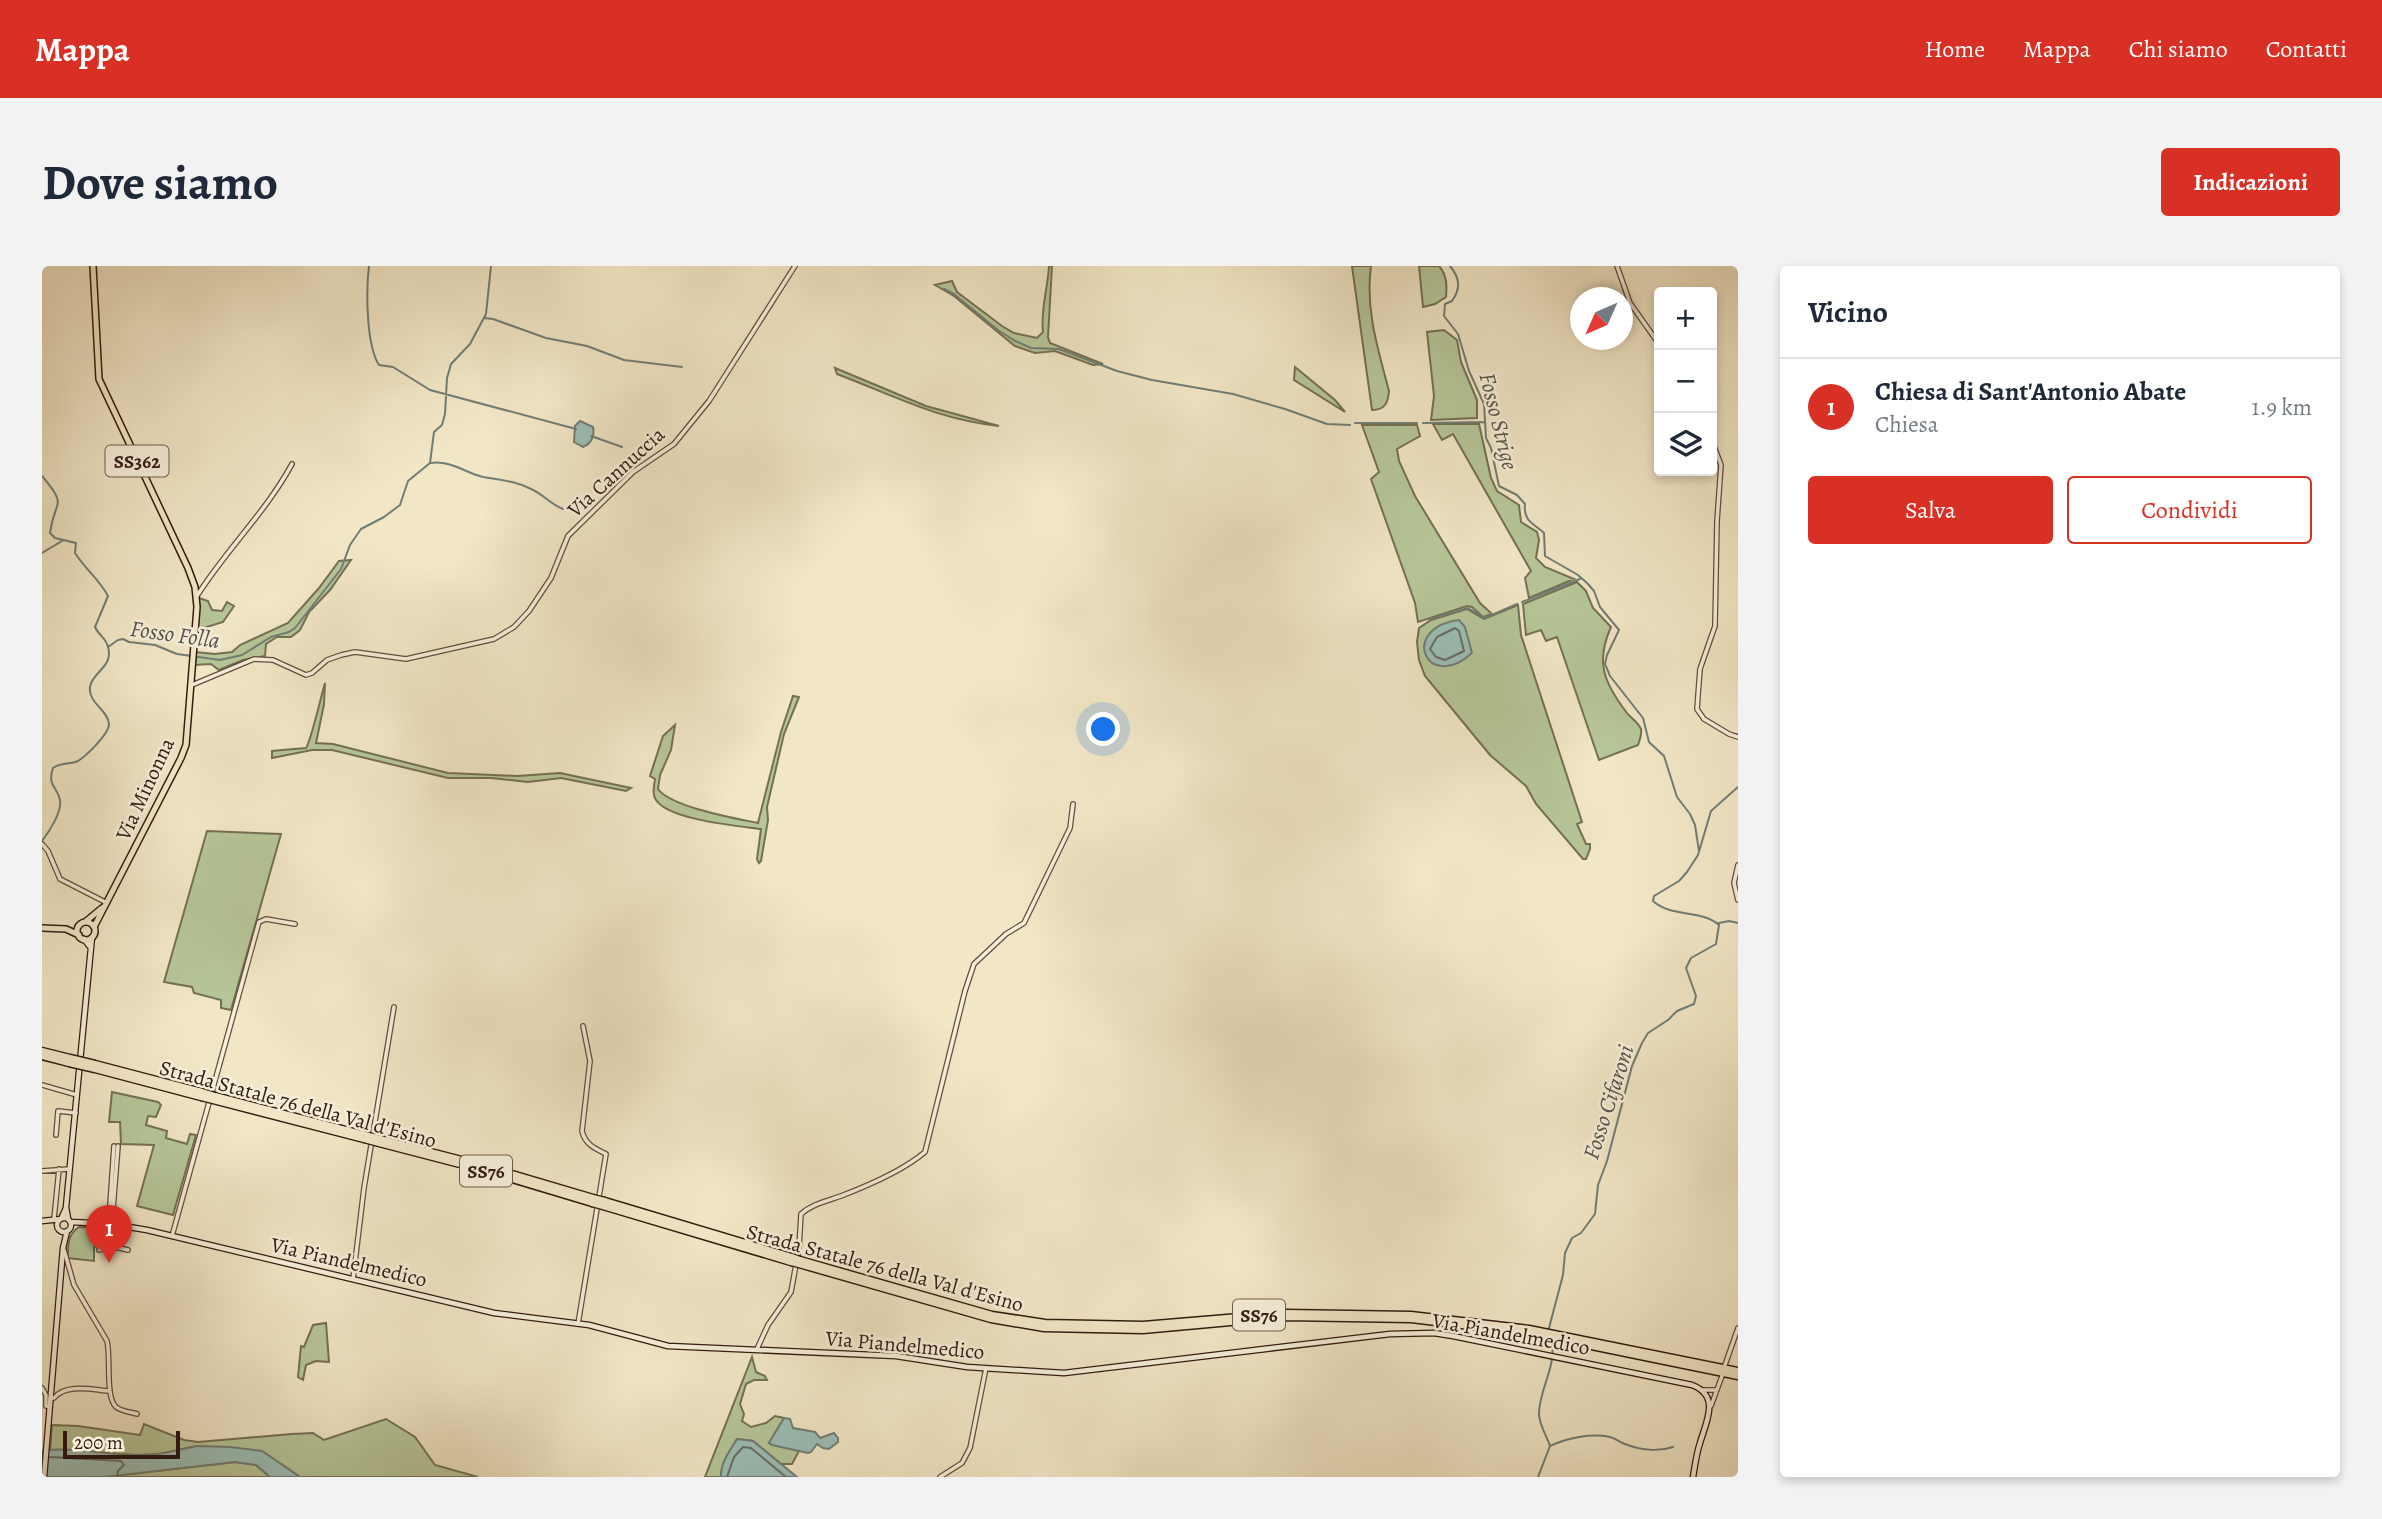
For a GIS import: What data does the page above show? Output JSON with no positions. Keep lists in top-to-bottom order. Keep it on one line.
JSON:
{"streets":{"highway":["Strada Statale 76 della Val d'Esino","SS76"],"main road":["SS362","Via Minonna","Via Piandelmedico"],"street":["Via Cannuccia"]},"crossings":[["SS362","Via Minonna"],["Via Cannuccia","Via Minonna"]],"water":["Fosso Strige","Fosso Folla","Fosso Cifaroni"],"scale_bar":"200 m","north":"bottom left","page":{"header":"Mappa","nav":["Home","Mappa","Chi siamo","Contatti"],"buttons":["Indicazioni",["Salva","Condividi"]],"title":"Dove siamo","heading":"Vicino","map_buttons":["+","−"],"list":[{"mark":"1","name":"Chiesa di Sant'Antonio Abate","note":"Chiesa","value":"1.9 km"}],"pins":"1","scale":"200 m"}}
